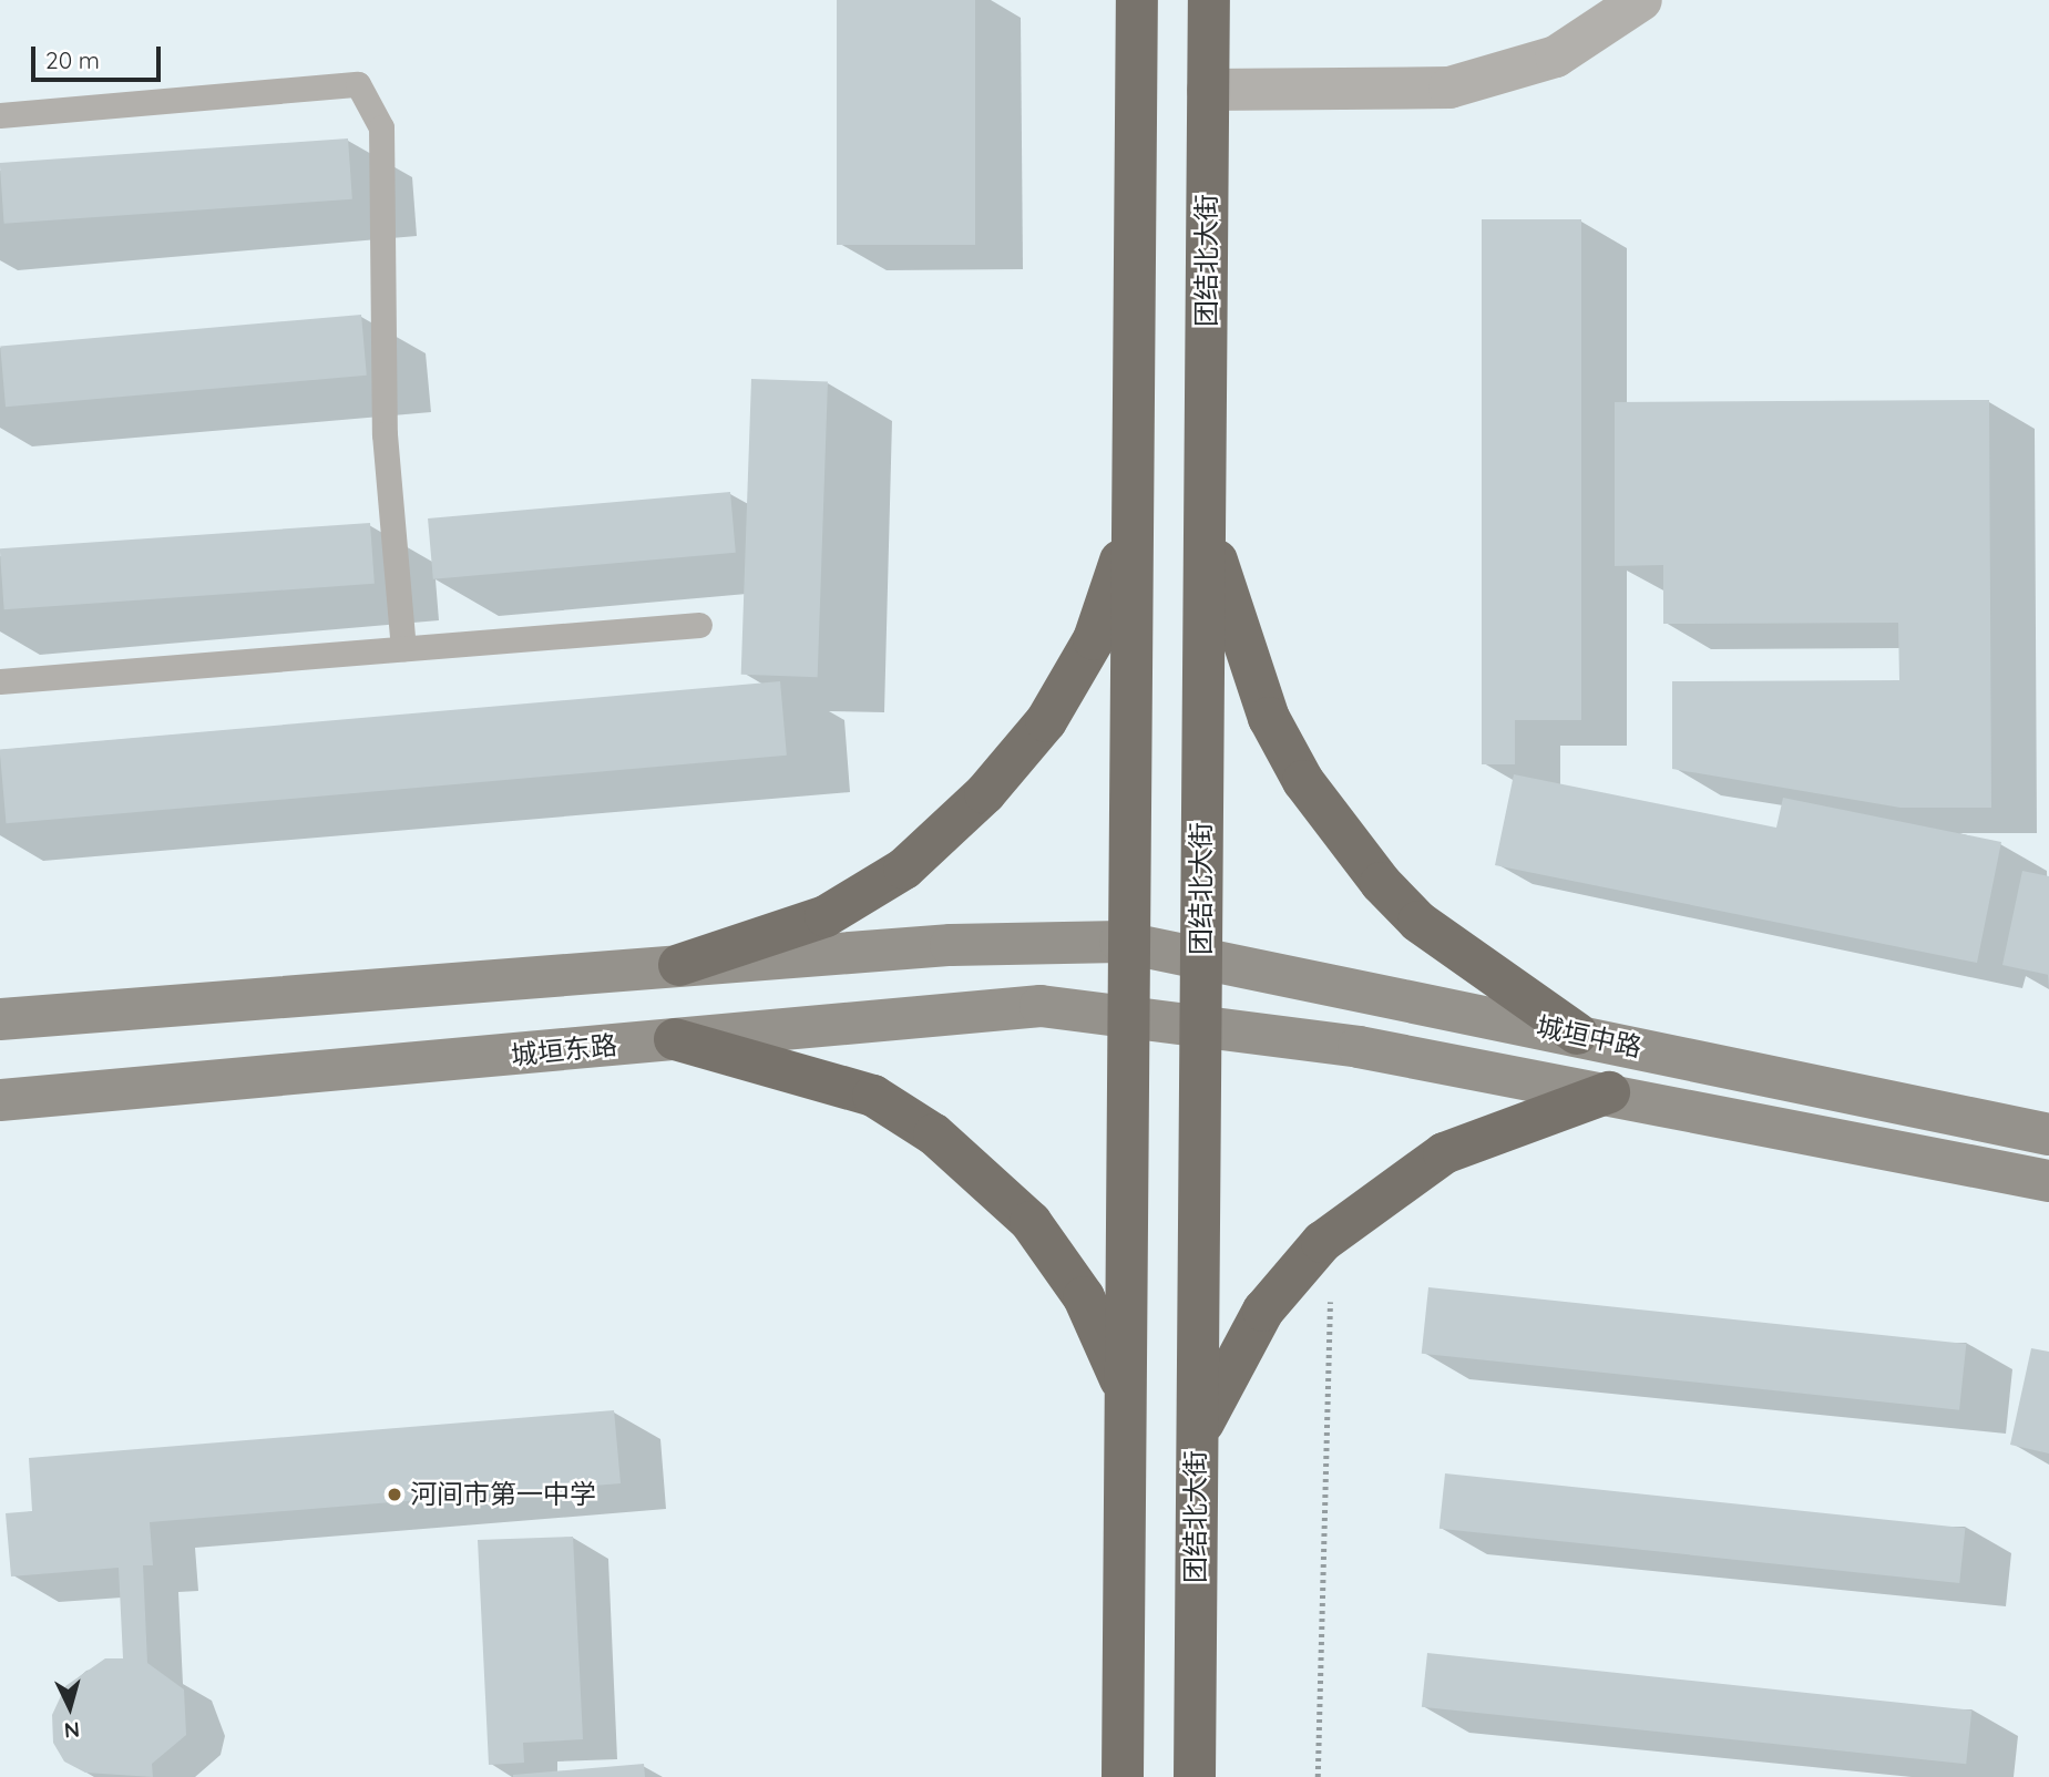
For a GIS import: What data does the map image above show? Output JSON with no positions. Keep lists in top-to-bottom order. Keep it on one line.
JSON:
{"streets":{"highway":["团结北大街"],"main road":["城垣中路","城垣东路"]},"crossings":[["团结北大街","城垣中路"],["城垣中路","城垣东路"]],"places":["河间市第一中学"],"scale_bar":"20 m","north":"bottom"}
